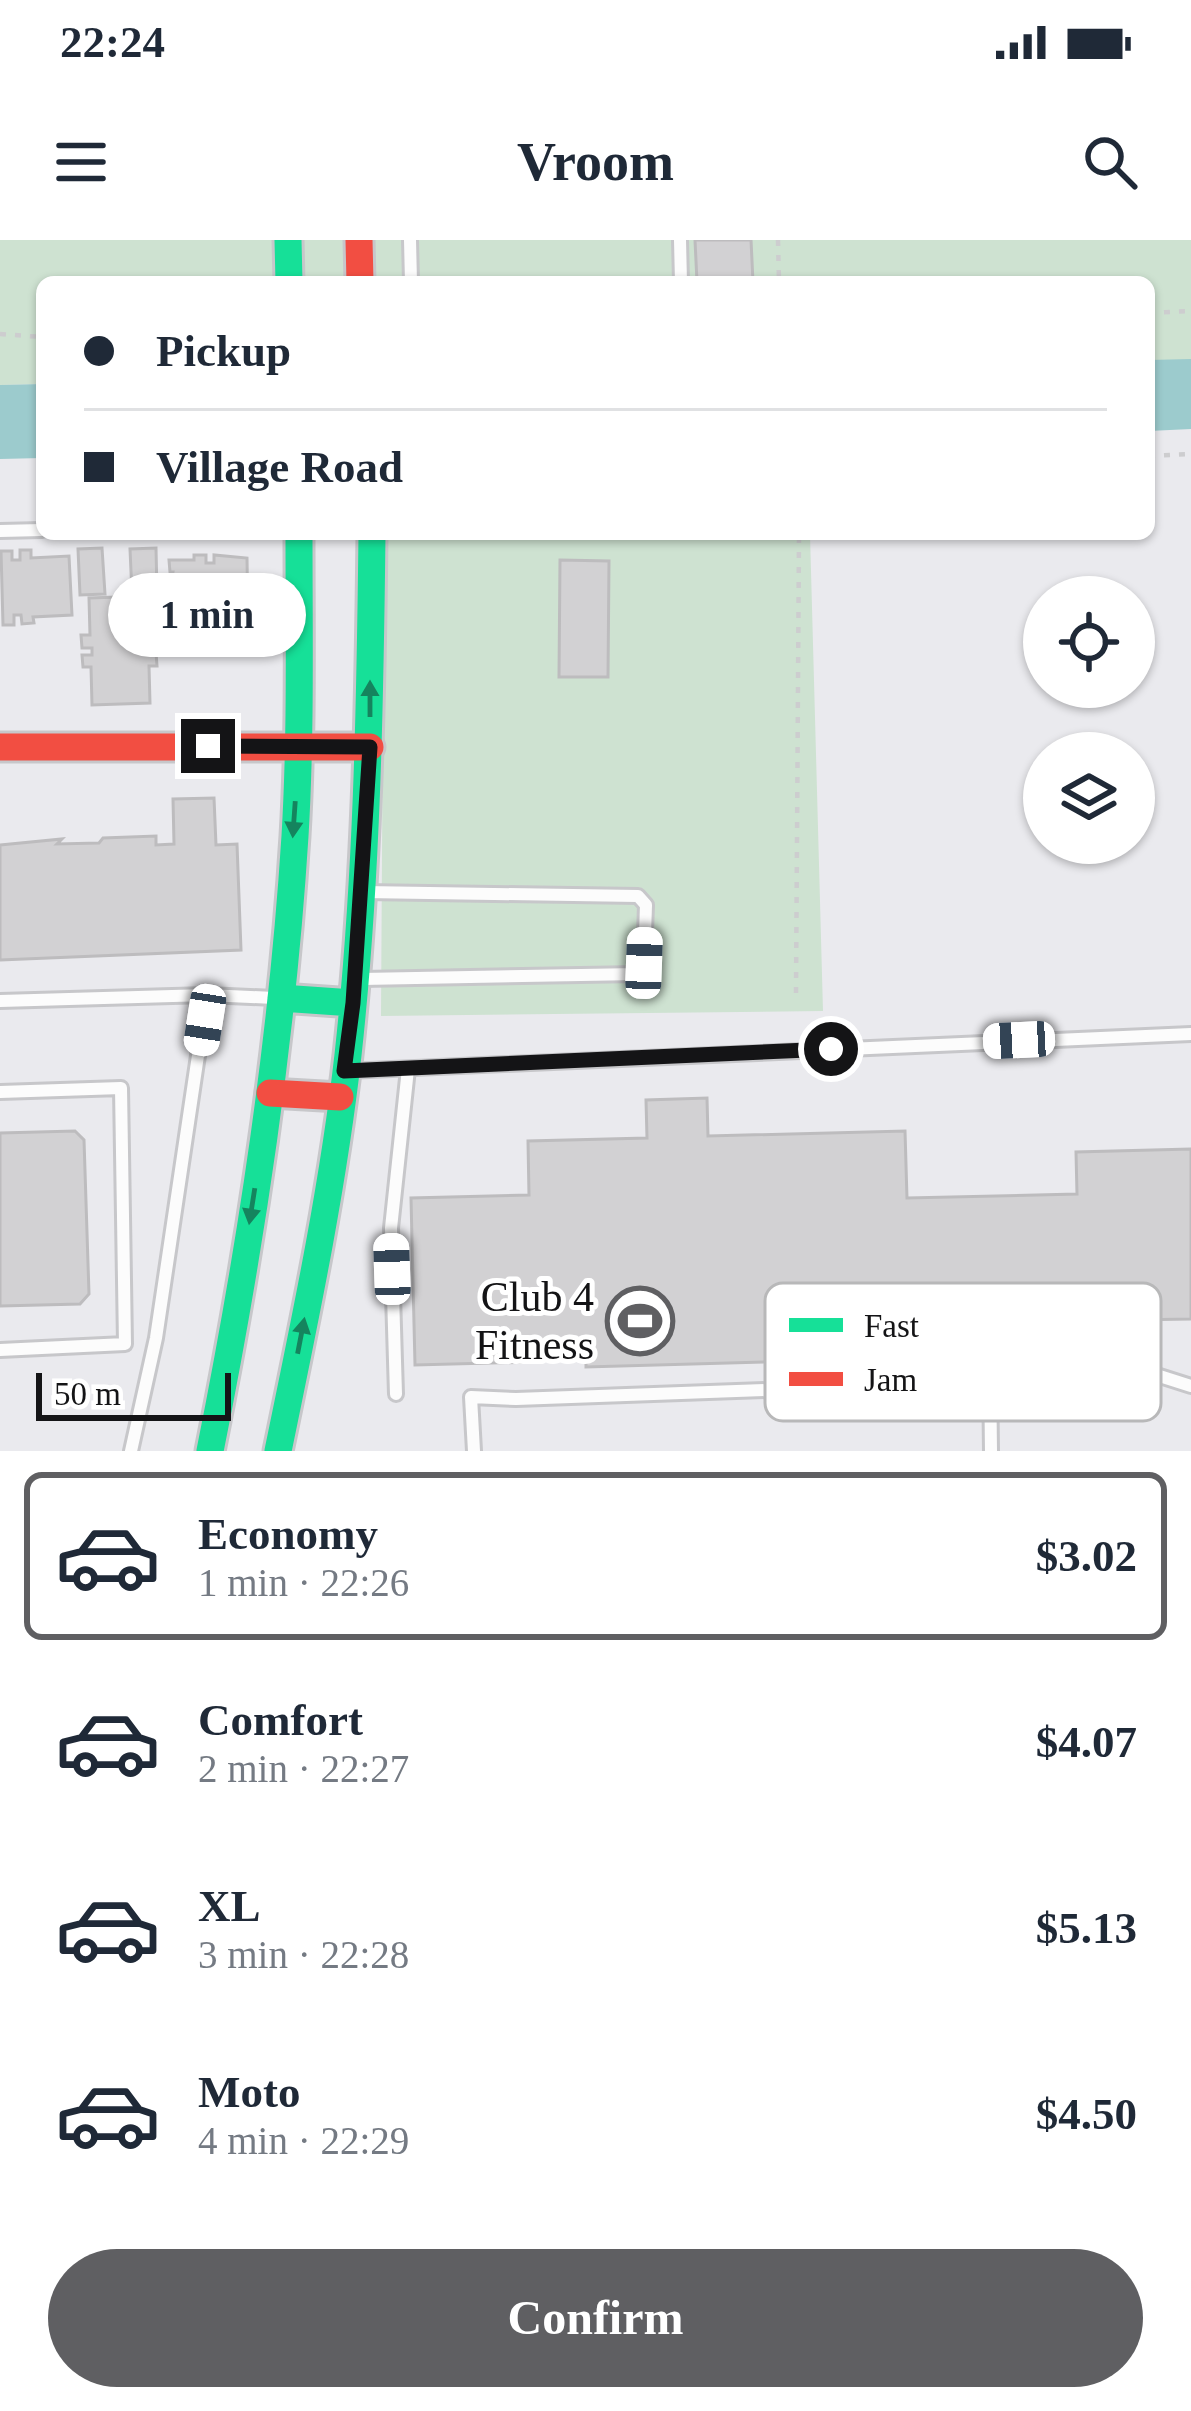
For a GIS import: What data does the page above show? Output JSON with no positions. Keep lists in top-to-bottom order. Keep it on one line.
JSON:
{"places":{"sports":["Club 4 Fitness"]},"legend":["Fast","Jam"],"scale_bar":"50 m","page":{"status":"22:24","header":"Vroom","banner":["Pickup","Village Road"],"bubble":"1 min","scale":"50 m","list":[{"name":"Economy","note":"1 min · 22:26","value":"$3.02"},{"name":"Comfort","note":"2 min · 22:27","value":"$4.07"},{"name":"XL","note":"3 min · 22:28","value":"$5.13"},{"name":"Moto","note":"4 min · 22:29","value":"$4.50"}],"buttons":"Confirm"}}
